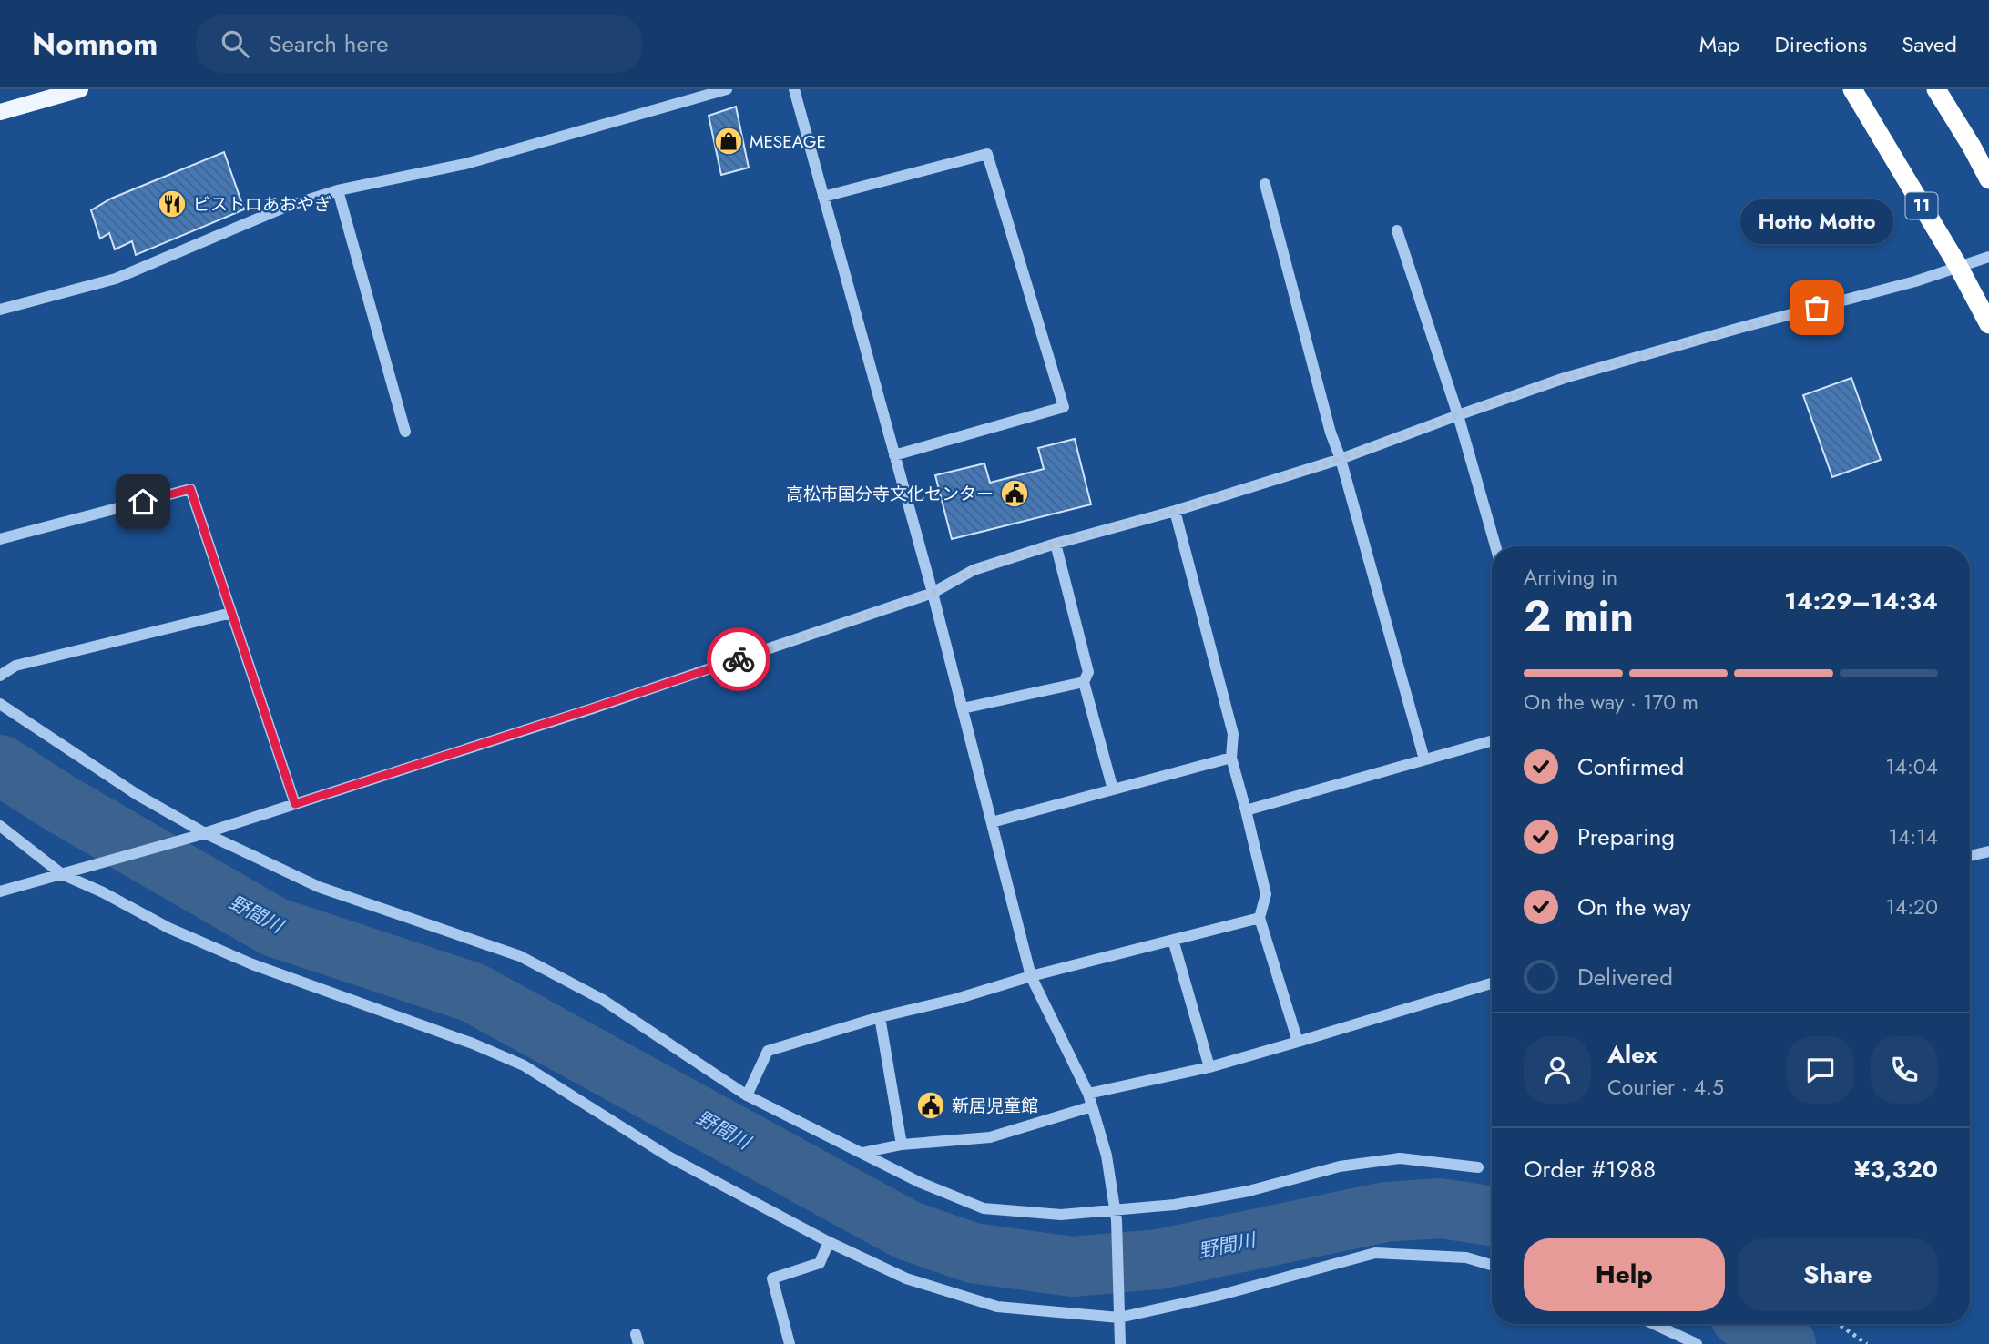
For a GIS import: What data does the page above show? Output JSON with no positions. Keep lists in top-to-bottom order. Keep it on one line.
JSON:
{"streets":{"highway":["11"]},"water":["野間川"],"places":{"shop":["MESEAGE"],"restaurant":["ビストロあおやぎ"],"other":["Hotto Motto"],"public building":["高松市国分寺文化センター","新居児童館"]},"page":{"header":"Nomnom","search":"Search here","nav":["Map","Directions","Saved"],"bubble":"Hotto Motto","heading":["2 min","Arriving in","14:29–14:34"],"panel":["Alex","Courier · 4.5","Order #1988","¥3,320"],"bar":"On the way · 170 m","list":[["Confirmed","14:04"],["Preparing","14:14"],["On the way","14:20"],"Delivered"],"buttons":["Help","Share"]}}
